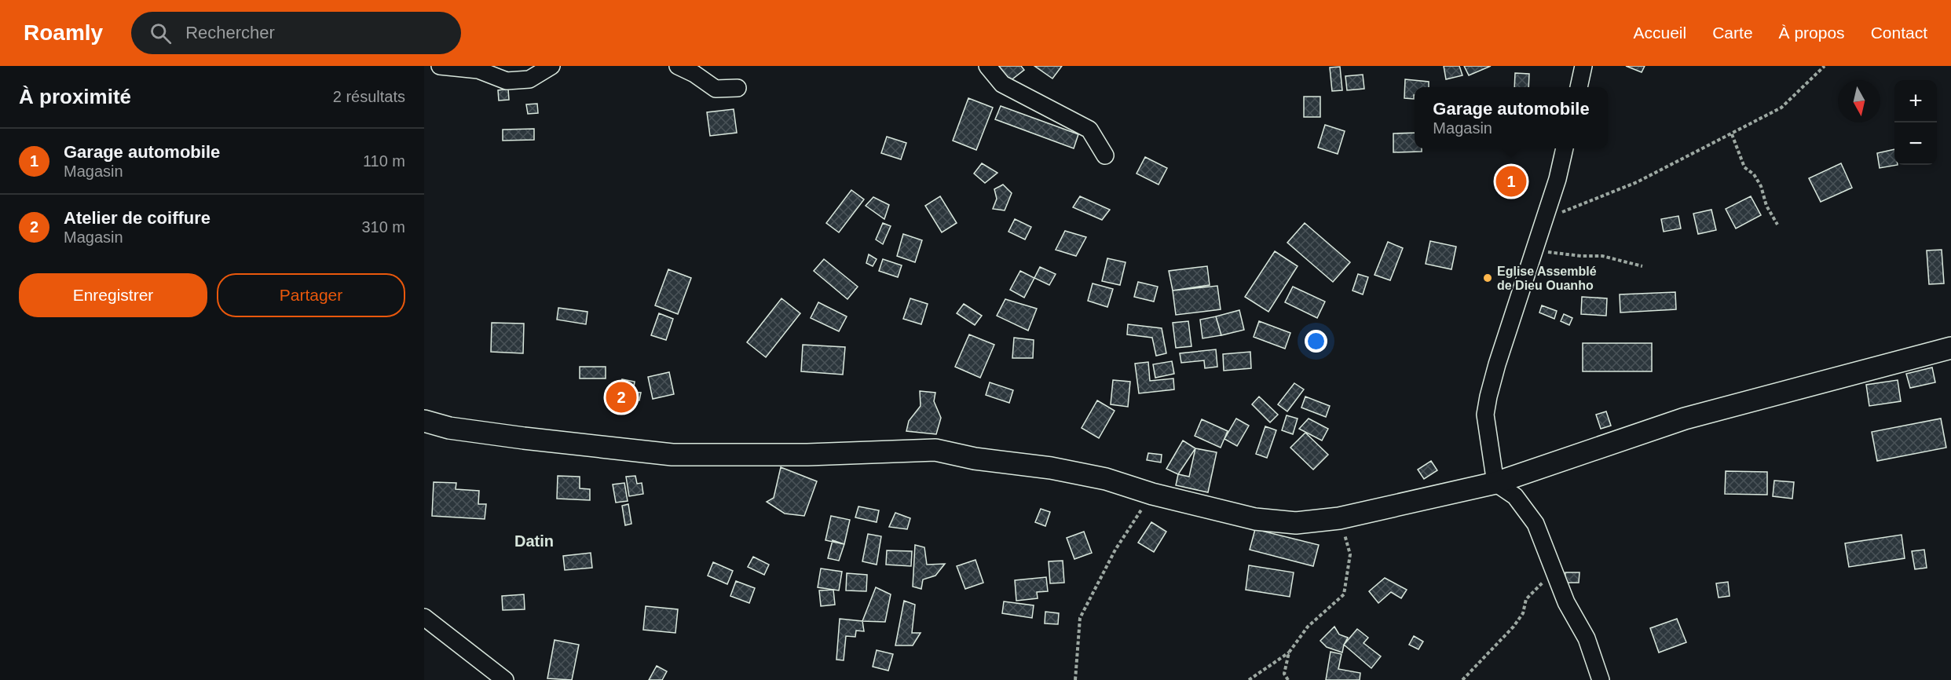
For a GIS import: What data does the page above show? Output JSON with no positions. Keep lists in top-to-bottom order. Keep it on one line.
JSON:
{"districts":["Datin"],"places":["Eglise Assemblé de Dieu Ouanho"],"north":"bottom","page":{"header":"Roamly","search":"Rechercher","nav":["Accueil","Carte","À propos","Contact"],"heading":["À proximité","2 résultats"],"map_buttons":["+","−"],"popup":["Garage automobile","Magasin"],"list":[{"mark":"1","name":"Garage automobile","note":"Magasin","value":"110 m"},{"mark":"2","name":"Atelier de coiffure","note":"Magasin","value":"310 m"}],"pins":["1","2"],"buttons":["Enregistrer","Partager"]}}
